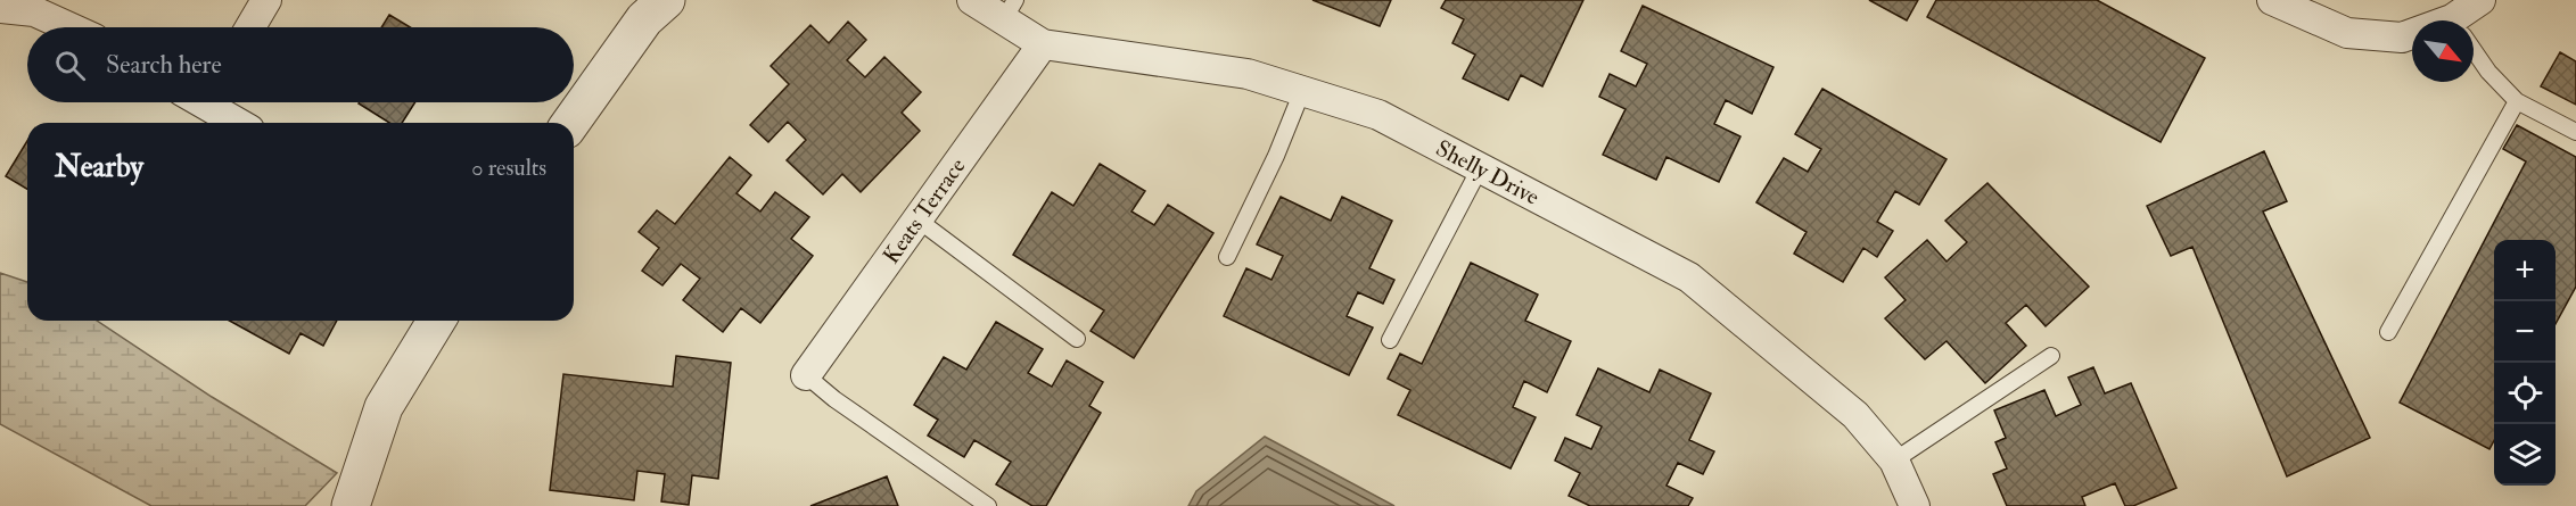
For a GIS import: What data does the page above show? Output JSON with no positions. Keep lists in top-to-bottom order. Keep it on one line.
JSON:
{"streets":{"street":["Shelly Drive","Keats Terrace"]},"crossings":[["Shelly Drive","Keats Terrace"]],"north":"bottom right","page":{"search":"Search here","heading":["Nearby","0 results"],"map_buttons":["+","−"]}}
